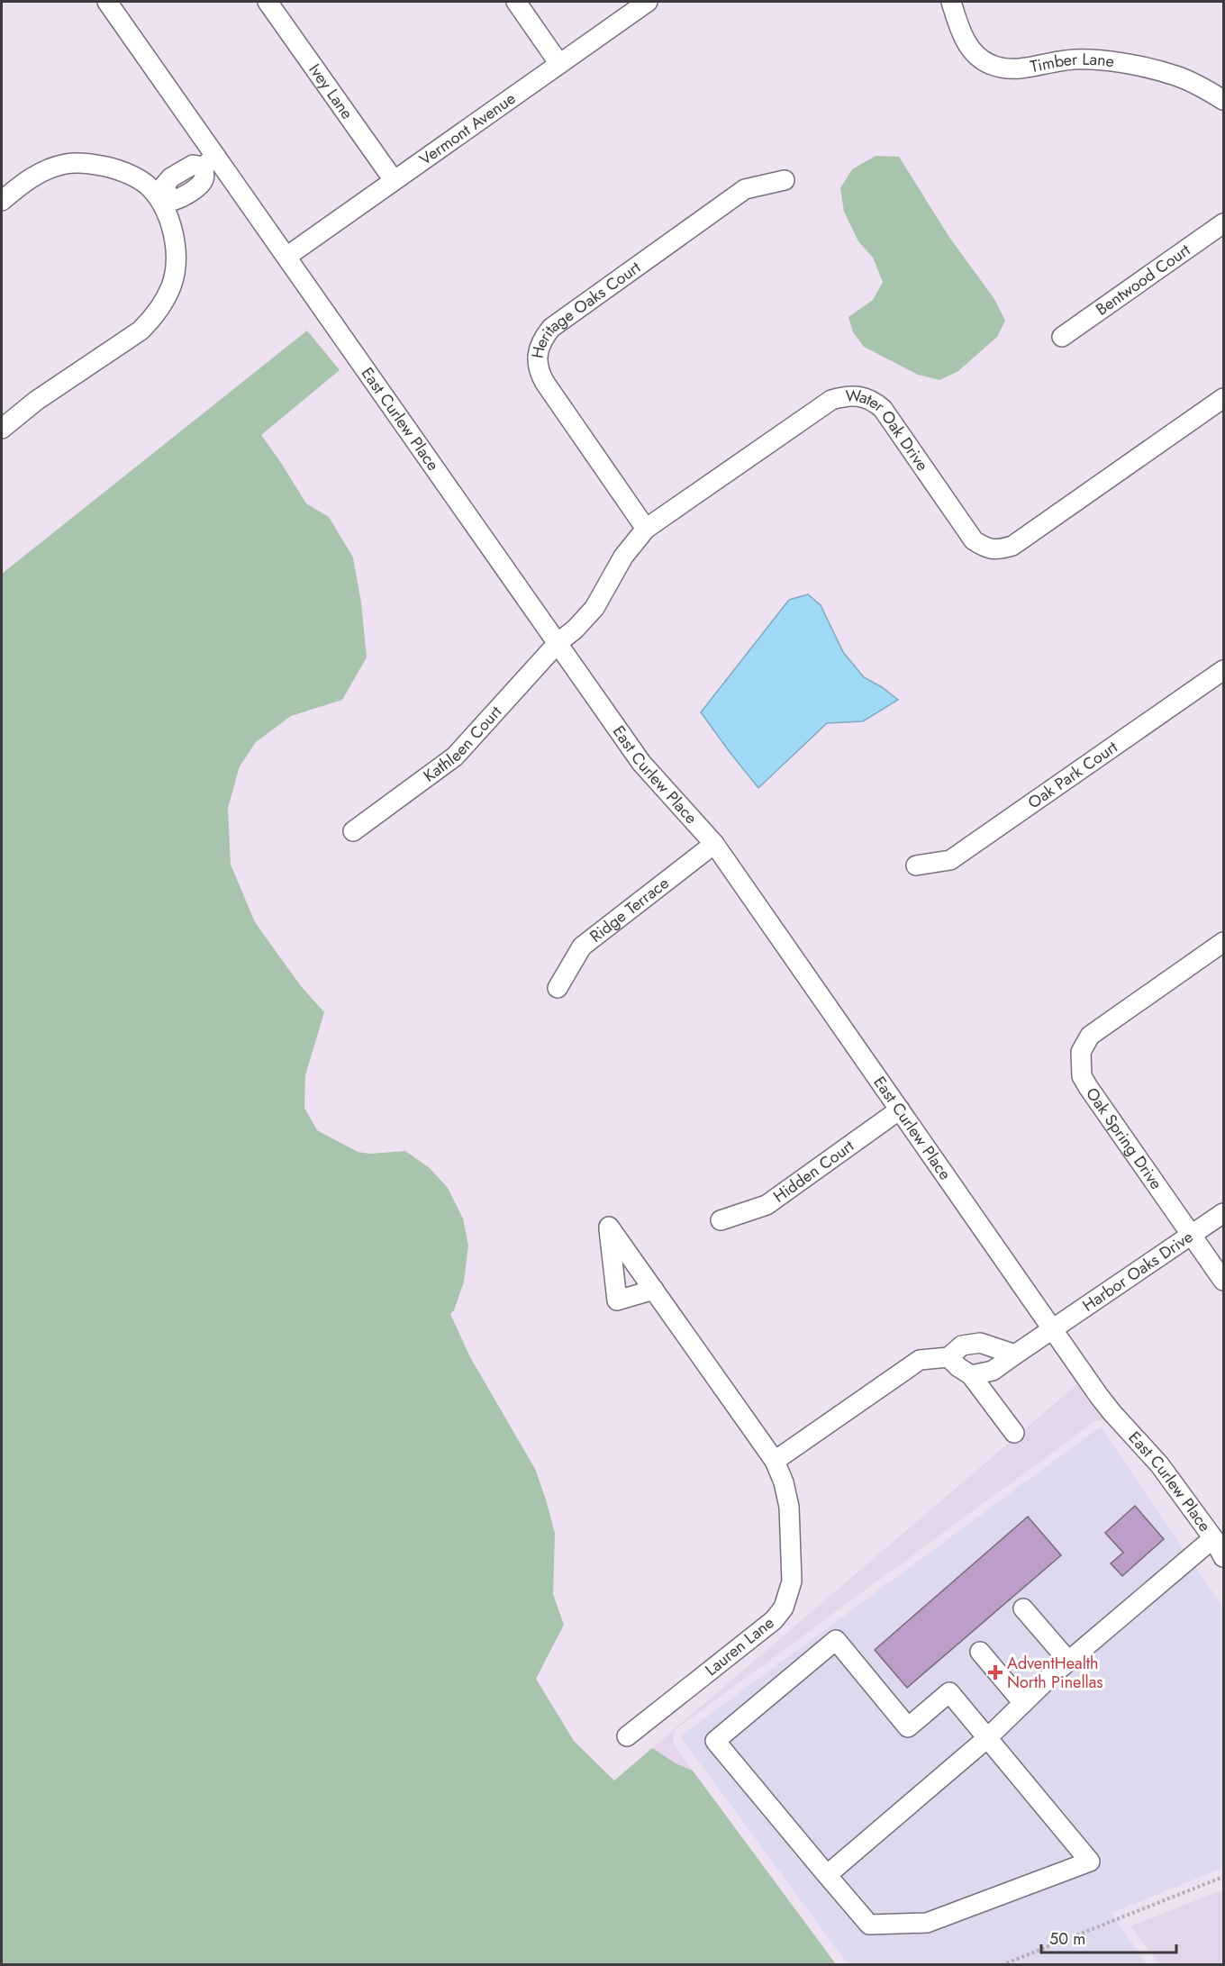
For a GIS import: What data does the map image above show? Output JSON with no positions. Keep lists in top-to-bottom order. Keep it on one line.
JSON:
{"streets":{"street":["Timber Lane","Ivey Lane","Vermont Avenue","Bentwood Court","Heritage Oaks Court","East Curlew Place","Water Oak Drive","Kathleen Court","Oak Park Court","Ridge Terrace","Oak Spring Drive","Hidden Court","Harbor Oaks Drive","Lauren Lane"]},"crossings":[["Ivey Lane","Vermont Avenue"],["Vermont Avenue","East Curlew Place"],["Heritage Oaks Court","Water Oak Drive"],["East Curlew Place","Water Oak Drive"],["East Curlew Place","Kathleen Court"],["East Curlew Place","Ridge Terrace"],["East Curlew Place","Hidden Court"],["East Curlew Place","Harbor Oaks Drive"],["Water Oak Drive","Kathleen Court"],["Oak Spring Drive","Harbor Oaks Drive"]],"places":{"health":["AdventHealth North Pinellas"]},"scale_bar":"50 m"}
